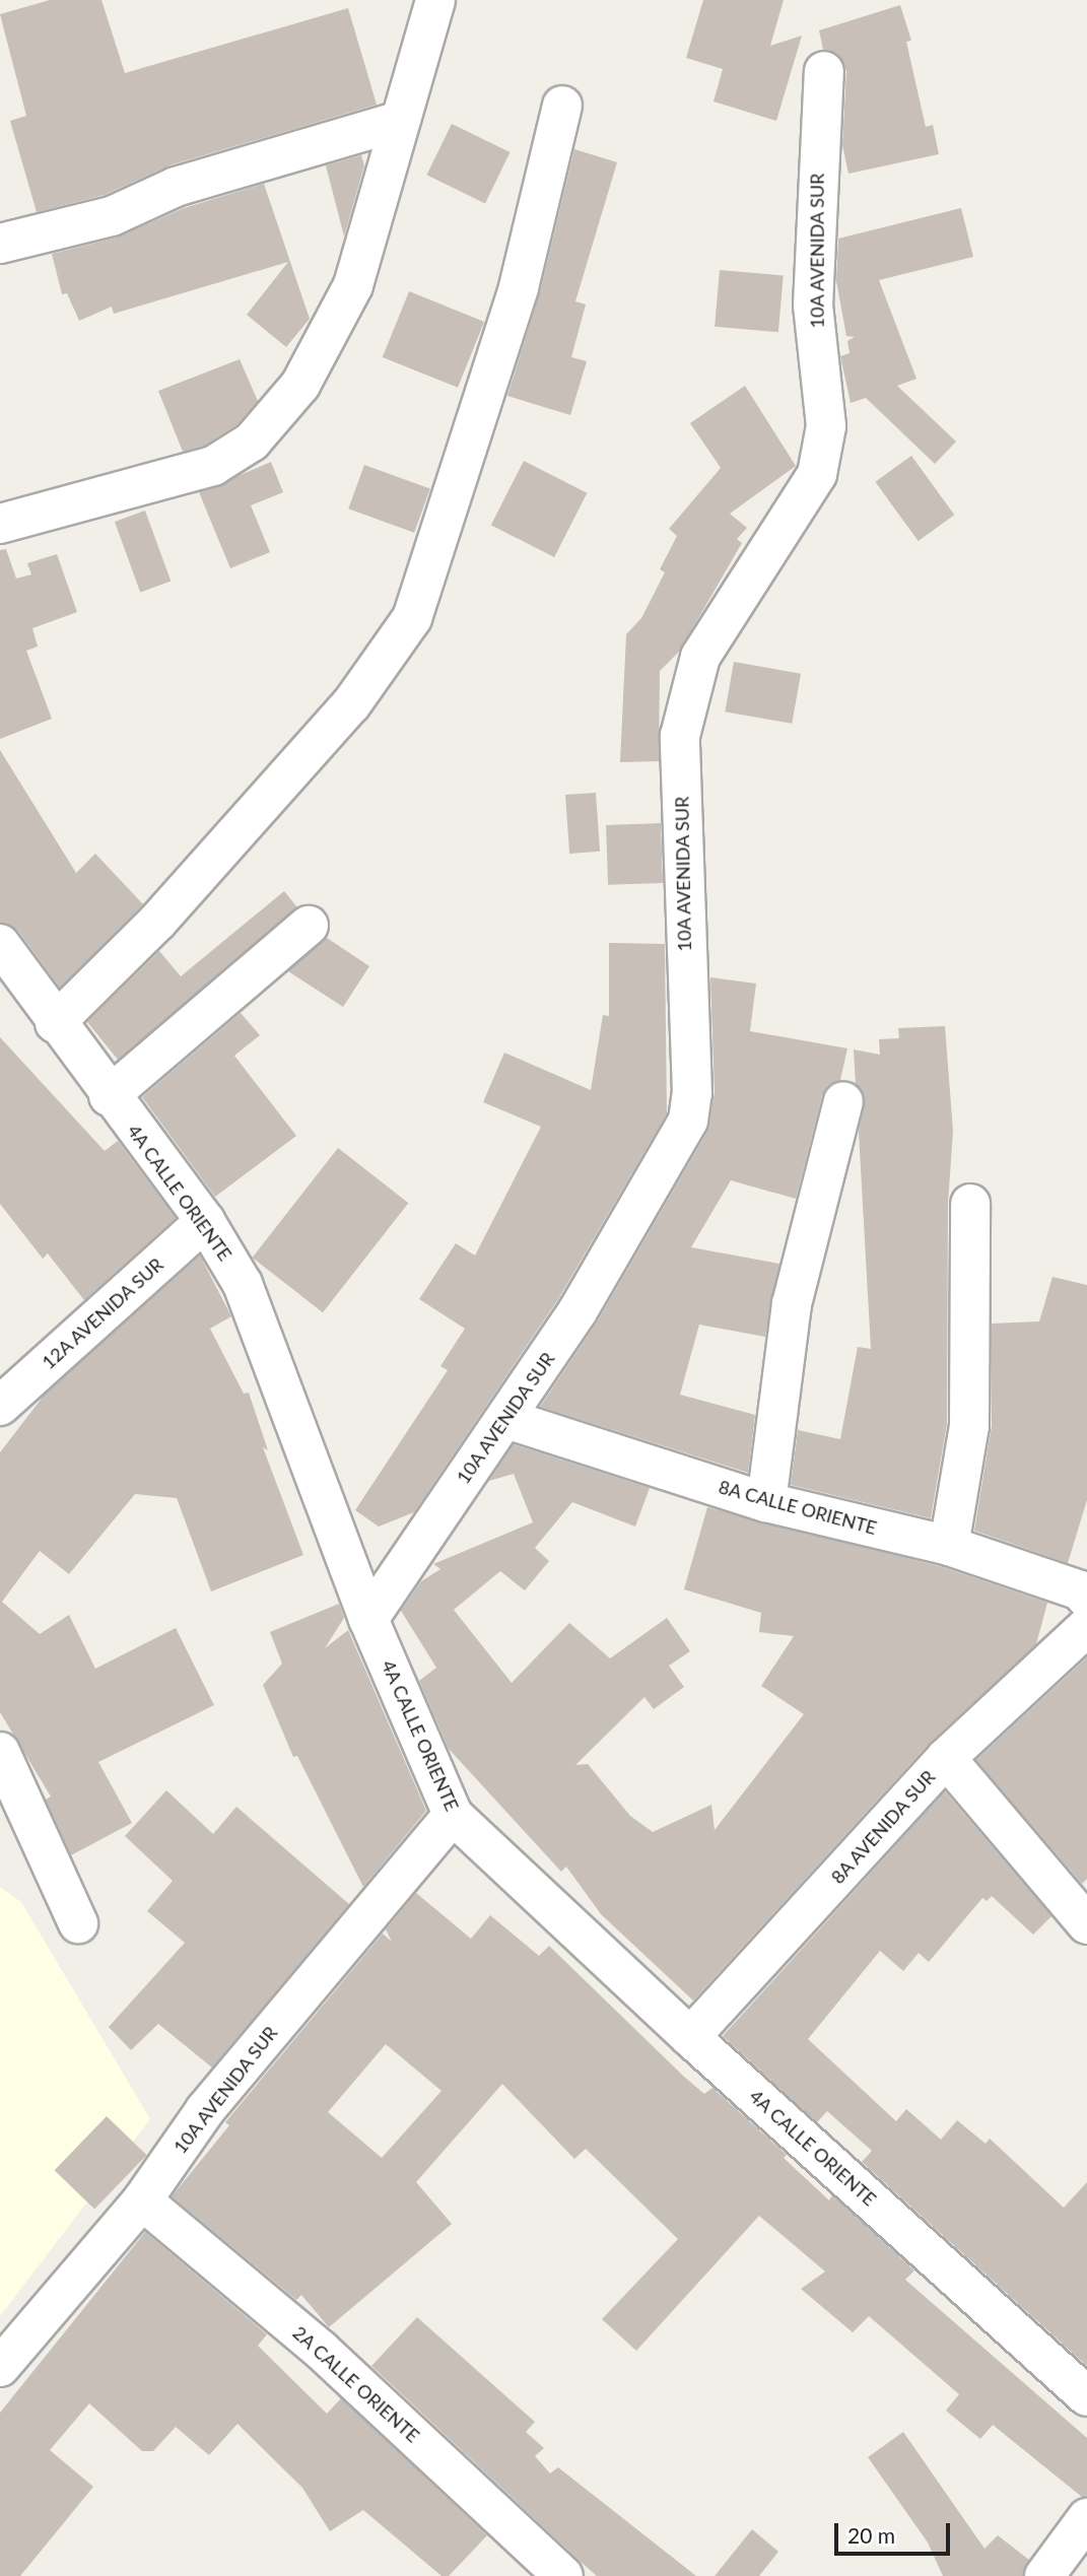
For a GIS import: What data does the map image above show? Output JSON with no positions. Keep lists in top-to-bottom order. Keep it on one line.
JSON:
{"streets":{"street":["10A AVENIDA SUR","4A CALLE ORIENTE","12A AVENIDA SUR","8A CALLE ORIENTE","8A AVENIDA SUR","2A CALLE ORIENTE"]},"crossings":[["10A AVENIDA SUR","4A CALLE ORIENTE"],["10A AVENIDA SUR","8A CALLE ORIENTE"],["10A AVENIDA SUR","2A CALLE ORIENTE"],["4A CALLE ORIENTE","12A AVENIDA SUR"],["4A CALLE ORIENTE","8A AVENIDA SUR"],["8A CALLE ORIENTE","8A AVENIDA SUR"]],"scale_bar":"20 m"}
